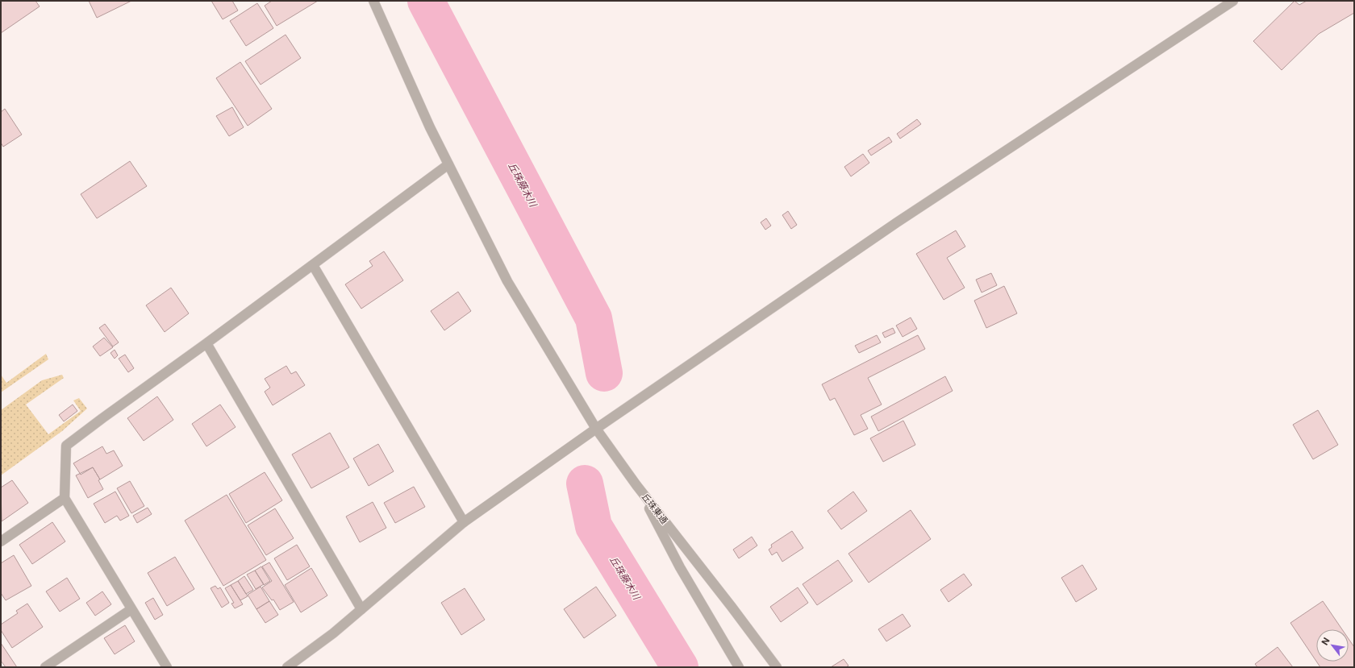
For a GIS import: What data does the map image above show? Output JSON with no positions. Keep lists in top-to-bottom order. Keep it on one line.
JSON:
{"streets":{"street":["丘珠東通"]},"water":["丘珠藤木川"],"north":"top left"}
